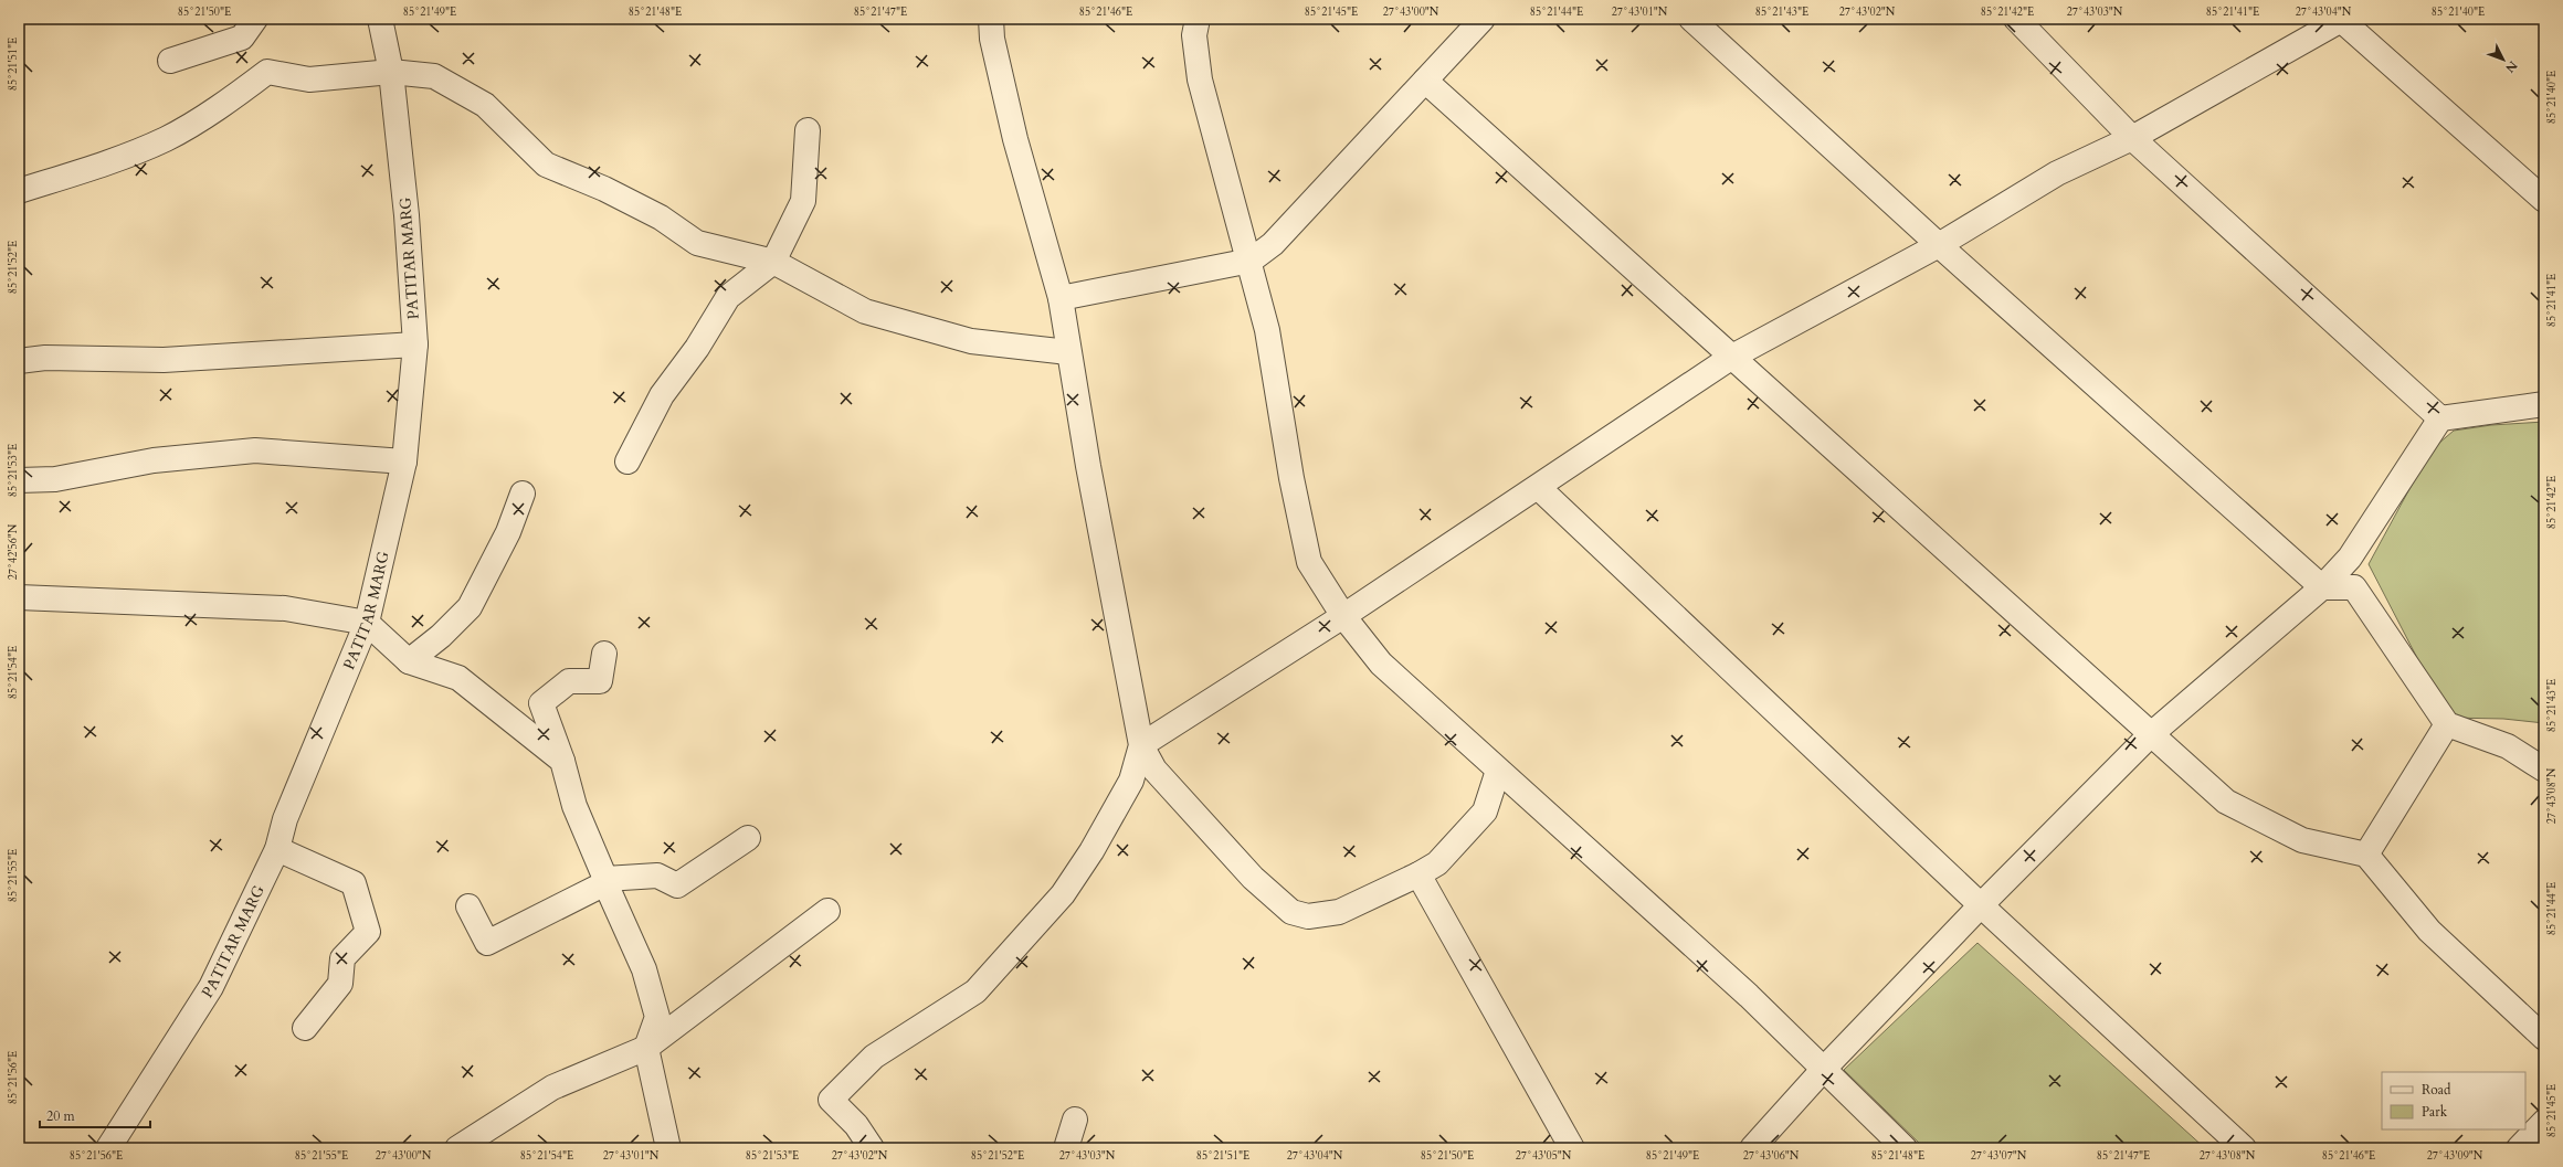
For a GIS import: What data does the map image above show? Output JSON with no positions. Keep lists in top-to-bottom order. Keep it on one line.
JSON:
{"streets":{"street":["PATITAR MARG"]},"legend":["Road","Park"],"scale_bar":"20 m","north":"bottom right","coordinates":["85°21'50\"E","85°21'49\"E","85°21'48\"E","85°21'47\"E","85°21'46\"E","85°21'45\"E","27°43'00\"N","85°21'44\"E","27°43'01\"N","85°21'43\"E","27°43'02\"N","85°21'42\"E","27°43'03\"N","85°21'41\"E","27°43'04\"N","85°21'40\"E","85°21'51\"E","85°21'52\"E","85°21'53\"E","27°42'56\"N","85°21'54\"E","27°43'08\"N","85°21'55\"E","85°21'56\"E","27°43'05\"N","27°43'06\"N","27°43'07\"N","27°43'09\"N"]}
